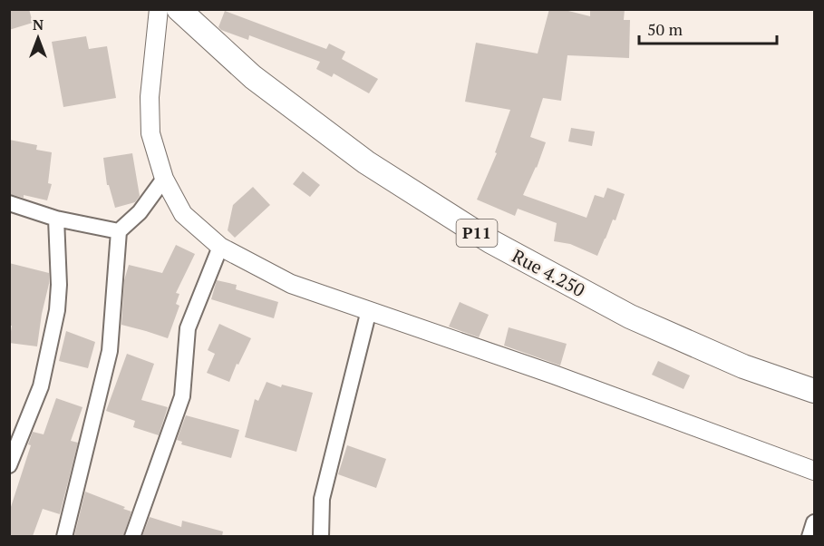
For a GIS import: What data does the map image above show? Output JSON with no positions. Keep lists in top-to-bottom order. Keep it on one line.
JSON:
{"streets":{"main road":["P11","Rue 4.250"]},"scale_bar":"50 m","north":"top"}
